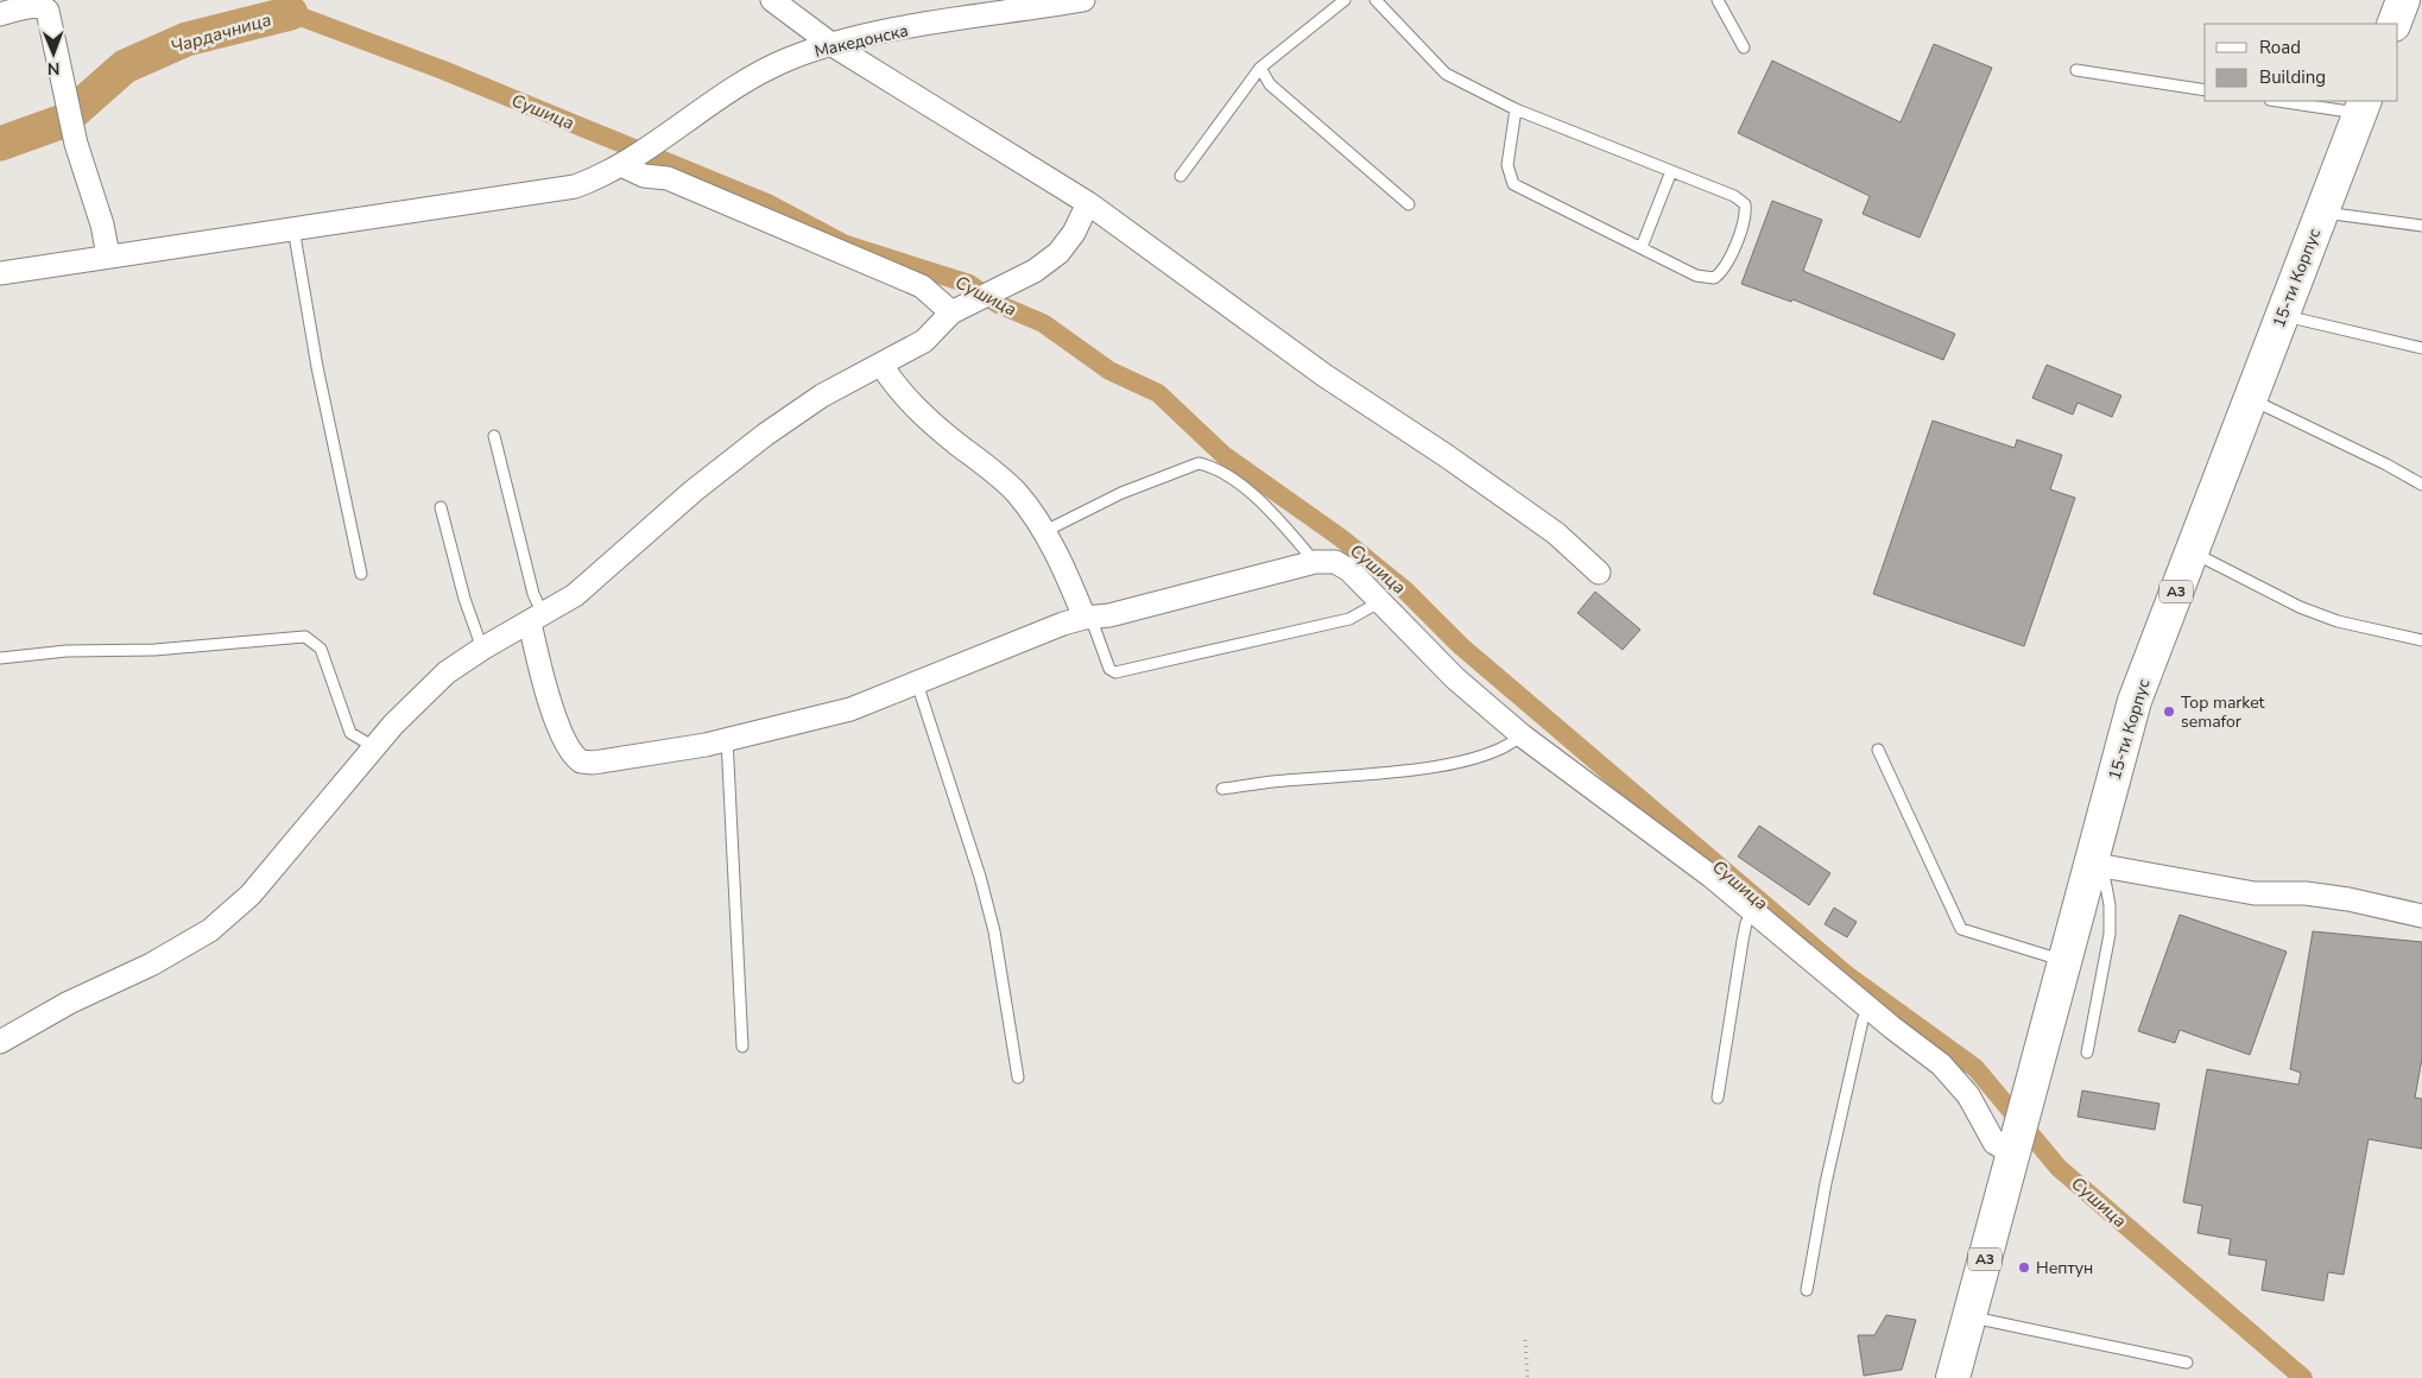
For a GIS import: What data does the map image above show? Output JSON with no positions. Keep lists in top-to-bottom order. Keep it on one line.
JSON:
{"streets":{"main road":["15-ти Корпус","A3"],"street":["Македонска"]},"water":["Чардачница","Сушица"],"places":["Top market semafor","Нептун"],"legend":["Road","Building"],"north":"bottom"}
